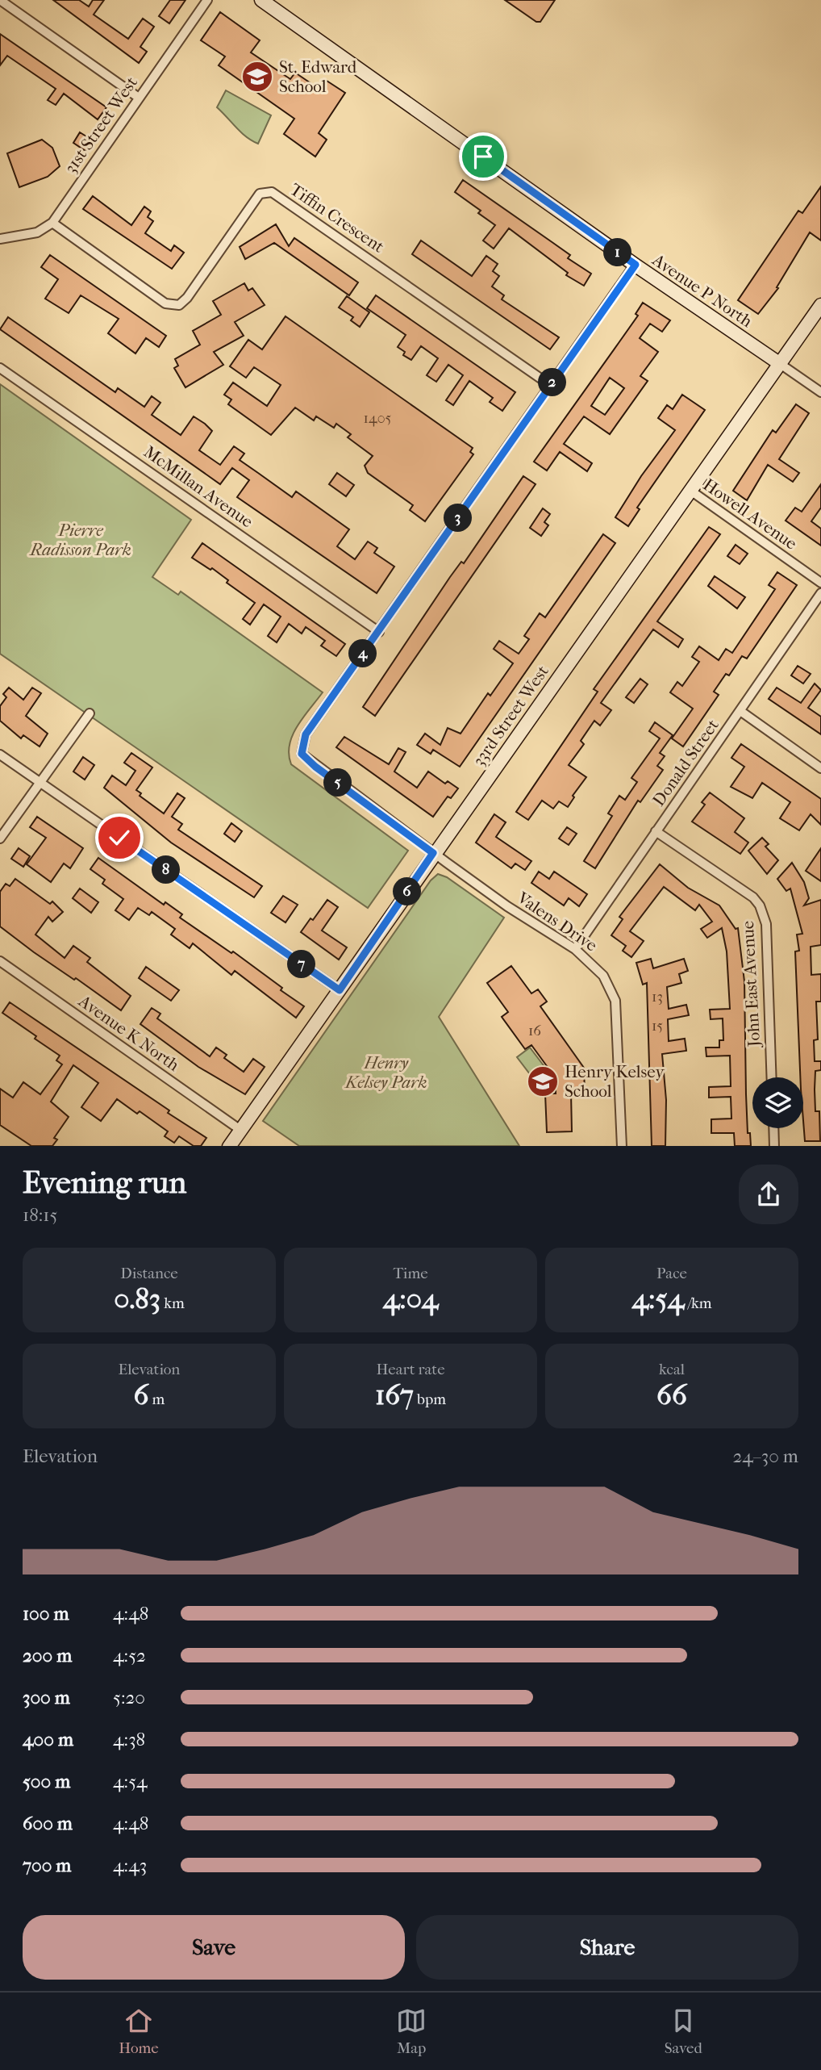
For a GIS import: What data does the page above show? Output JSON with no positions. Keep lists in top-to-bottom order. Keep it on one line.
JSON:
{"streets":{"main road":["Avenue P North","33rd Street West"],"street":["31st Street West","Tiffin Crescent","McMillan Avenue","Howell Avenue","Donald Street","Valens Drive","John East Avenue","Avenue K North"]},"crossings":[["31st Street West","Tiffin Crescent"],["Avenue P North","33rd Street West"],["McMillan Avenue","Valens Drive"],["Howell Avenue","33rd Street West"],["33rd Street West","Valens Drive"],["33rd Street West","Avenue K North"],["Donald Street","Valens Drive"],["Donald Street","John East Avenue"]],"parks":["Pierre Radisson Park","Henry Kelsey Park"],"places":{"school or university":["St. Edward School","Henry Kelsey School"]},"house_numbers":["1405","13","15","16"],"page":{"pins":["1","2","3","4","5","8","6","7"],"heading":["Evening run","18:15"],"stats":[["Distance","0.83 km"],["Time","4:04"],["Pace","4:54 /km"],["Elevation","6 m"],["Heart rate","167 bpm"],["kcal","66"]],"chart":["Elevation","24–30 m"],"list":[{"name":"100 m","note":"4:48"},{"name":"200 m","note":"4:52"},{"name":"300 m","note":"5:20"},{"name":"400 m","note":"4:38"},{"name":"500 m","note":"4:54"},{"name":"600 m","note":"4:48"},{"name":"700 m","note":"4:43"}],"buttons":["Save","Share"],"tabs":["Home","Map","Saved"]}}
